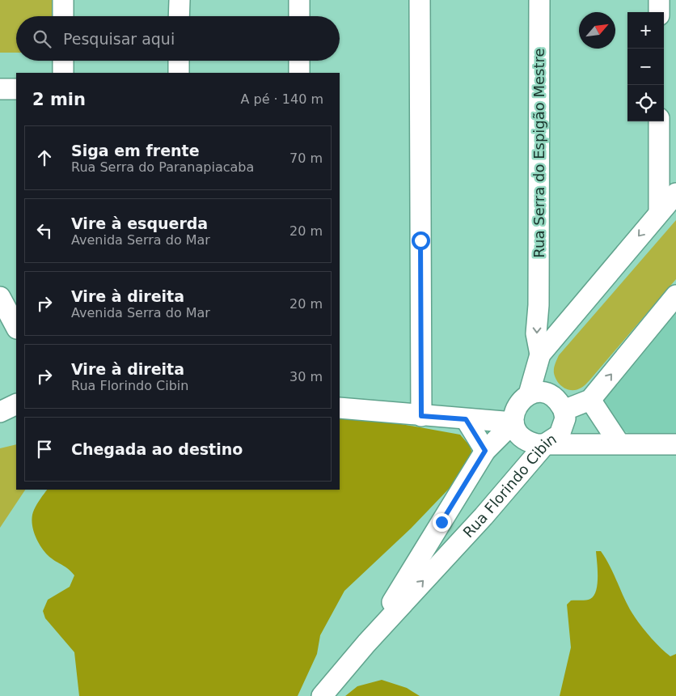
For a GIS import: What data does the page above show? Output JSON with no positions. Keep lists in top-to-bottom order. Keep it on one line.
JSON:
{"streets":{"street":["Rua Serra do Espigão Mestre","Rua Florindo Cibin"]},"north":"top right","page":{"map_buttons":["+","−"],"search":"Pesquisar aqui","heading":["2 min","A pé · 140 m"],"list":[["Siga em frente","Rua Serra do Paranapiacaba","70 m"],["Vire à esquerda","Avenida Serra do Mar","20 m"],["Vire à direita","Avenida Serra do Mar","20 m"],["Vire à direita","Rua Florindo Cibin","30 m"],"Chegada ao destino"]}}
